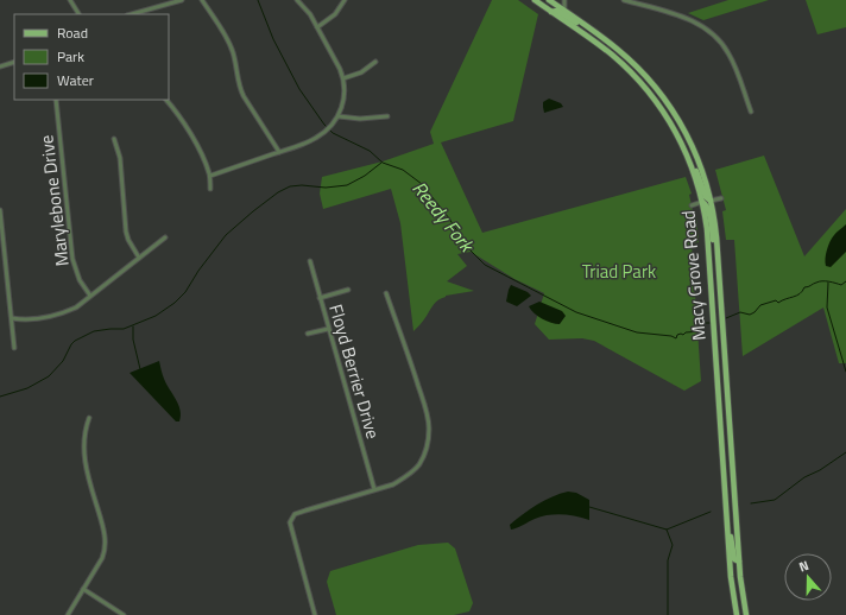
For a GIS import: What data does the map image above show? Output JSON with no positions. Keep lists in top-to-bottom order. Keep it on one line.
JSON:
{"streets":{"main road":["Macy Grove Road"],"street":["Marylebone Drive","Floyd Berrier Drive"]},"water":["Reedy Fork"],"parks":["Triad Park"],"legend":["Road","Park","Water"],"north":"top"}
